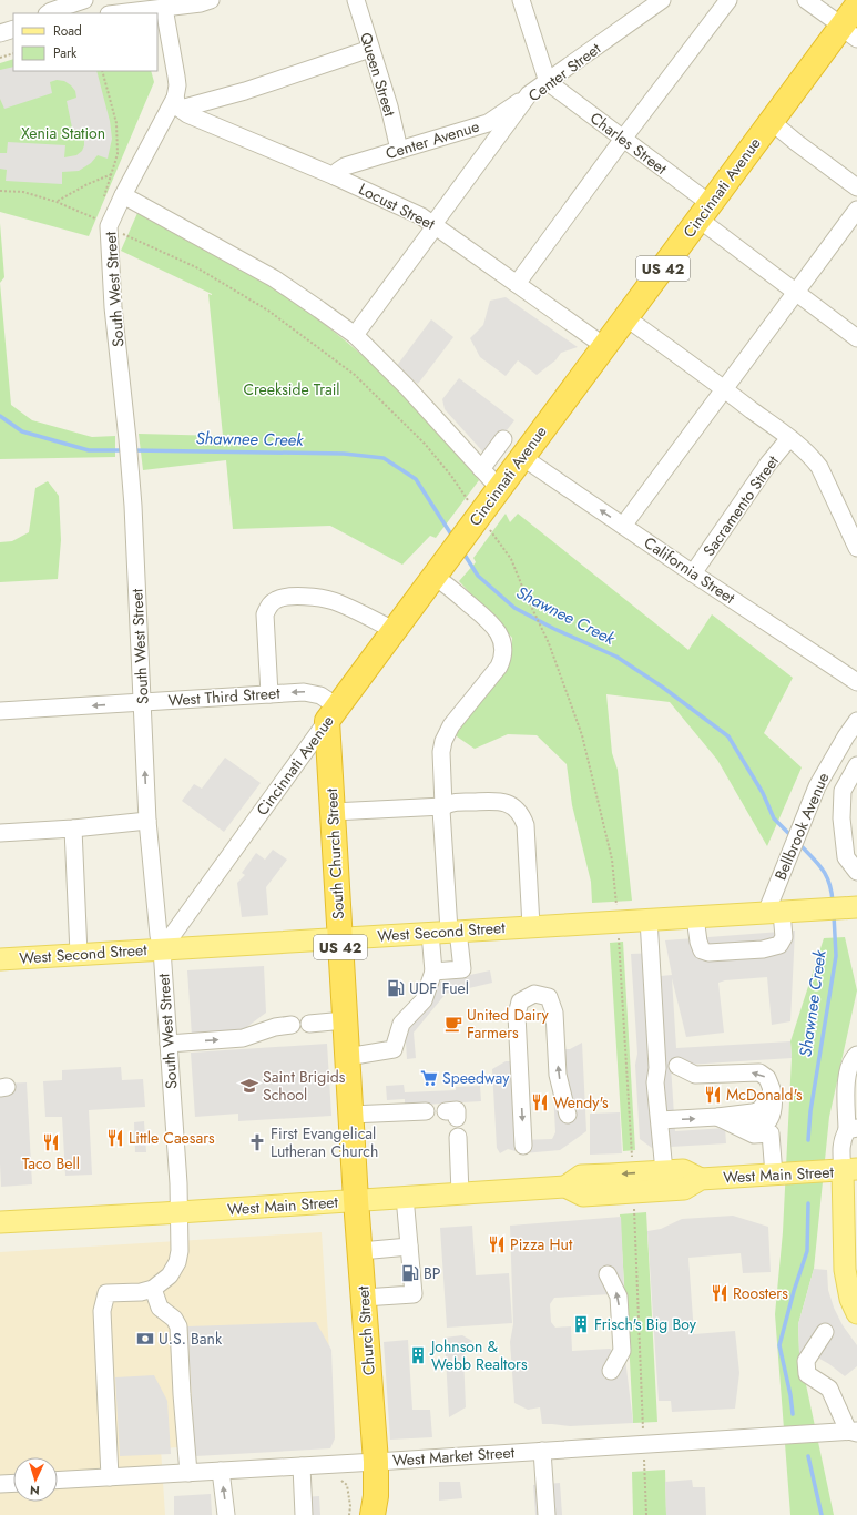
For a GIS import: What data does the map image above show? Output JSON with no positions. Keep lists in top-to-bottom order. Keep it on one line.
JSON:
{"streets":{"highway":["Cincinnati Avenue","US 42","South Church Street","Church Street"],"main road":["West Second Street","West Main Street"],"street":["Center Street","Queen Street","Center Avenue","Charles Street","Locust Street","South West Street","Sacramento Street","California Street","West Third Street","Bellbrook Avenue","West Market Street"]},"crossings":[["Center Street","Center Avenue"],["Center Street","Charles Street"],["Center Street","Locust Street"],["Queen Street","Center Avenue"],["Center Avenue","Locust Street"],["Charles Street","Cincinnati Avenue"],["Cincinnati Avenue","Locust Street"],["Cincinnati Avenue","South West Street"],["Cincinnati Avenue","California Street"],["Cincinnati Avenue","West Third Street"],["Cincinnati Avenue","South Church Street"],["Cincinnati Avenue","West Second Street"],["Locust Street","South West Street"],["South West Street","West Third Street"],["South West Street","West Second Street"],["South West Street","West Main Street"],["Sacramento Street","California Street"],["West Third Street","South Church Street"],["Bellbrook Avenue","West Second Street"],["South Church Street","West Second Street"],["South Church Street","West Main Street"],["South Church Street","Church Street"],["West Main Street","Church Street"],["Church Street","West Market Street"]],"water":["Shawnee Creek"],"parks":["Xenia Station","Creekside Trail"],"places":{"fuel station":["UDF Fuel","BP"],"cafe":["United Dairy Farmers"],"supermarket":["Speedway"],"school or university":["Saint Brigids School"],"restaurant":["McDonald's","Wendy's","Little Caesars","Taco Bell","Pizza Hut","Roosters"],"church":["First Evangelical Lutheran Church"],"building":["Frisch's Big Boy","Johnson & Webb Realtors"],"bank":["U.S. Bank"]},"legend":["Road","Park"],"north":"bottom"}
